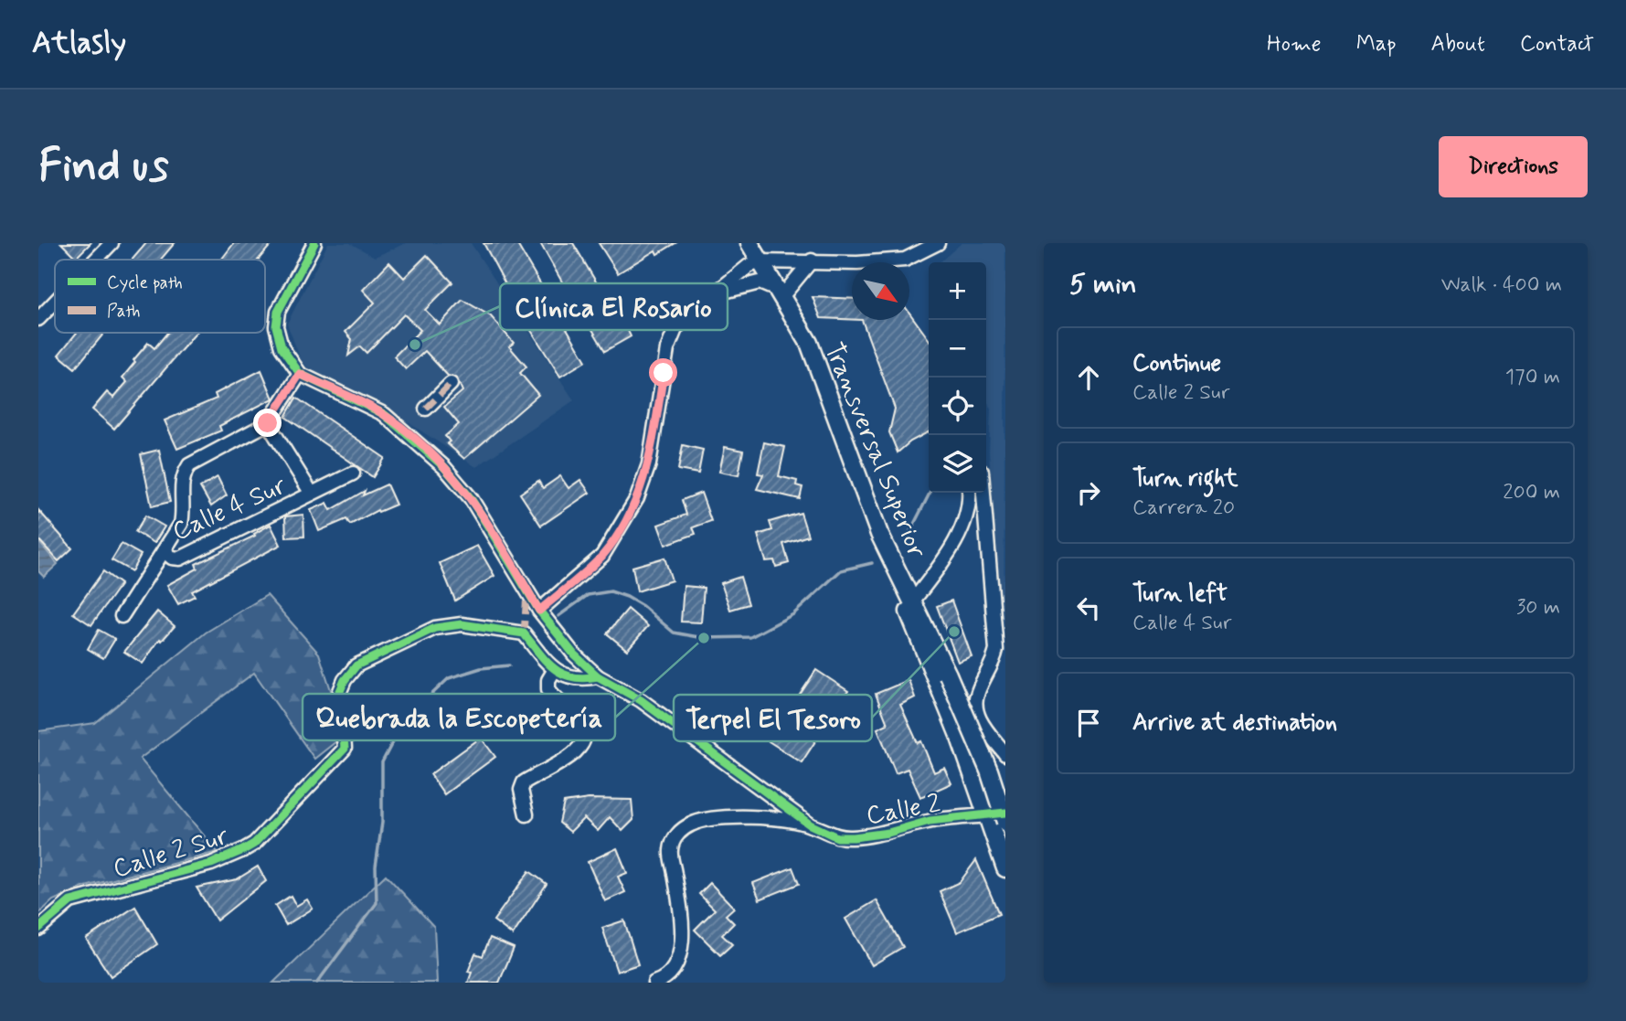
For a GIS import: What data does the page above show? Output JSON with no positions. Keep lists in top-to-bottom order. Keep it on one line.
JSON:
{"streets":{"main road":["Transversal Superior"],"street":["Calle 4 Sur","Calle 2","Calle 2 Sur"]},"places":["Clínica El Rosario","Terpel El Tesoro","Quebrada la Escopetería"],"legend":["Cycle path","Path"],"north":"bottom right","page":{"header":"Atlasly","nav":["Home","Map","About","Contact"],"buttons":"Directions","title":"Find us","heading":["5 min","Walk · 400 m"],"map_buttons":["+","−"],"list":[["Continue","Calle 2 Sur","170 m"],["Turn right","Carrera 20","200 m"],["Turn left","Calle 4 Sur","30 m"],"Arrive at destination"]}}
